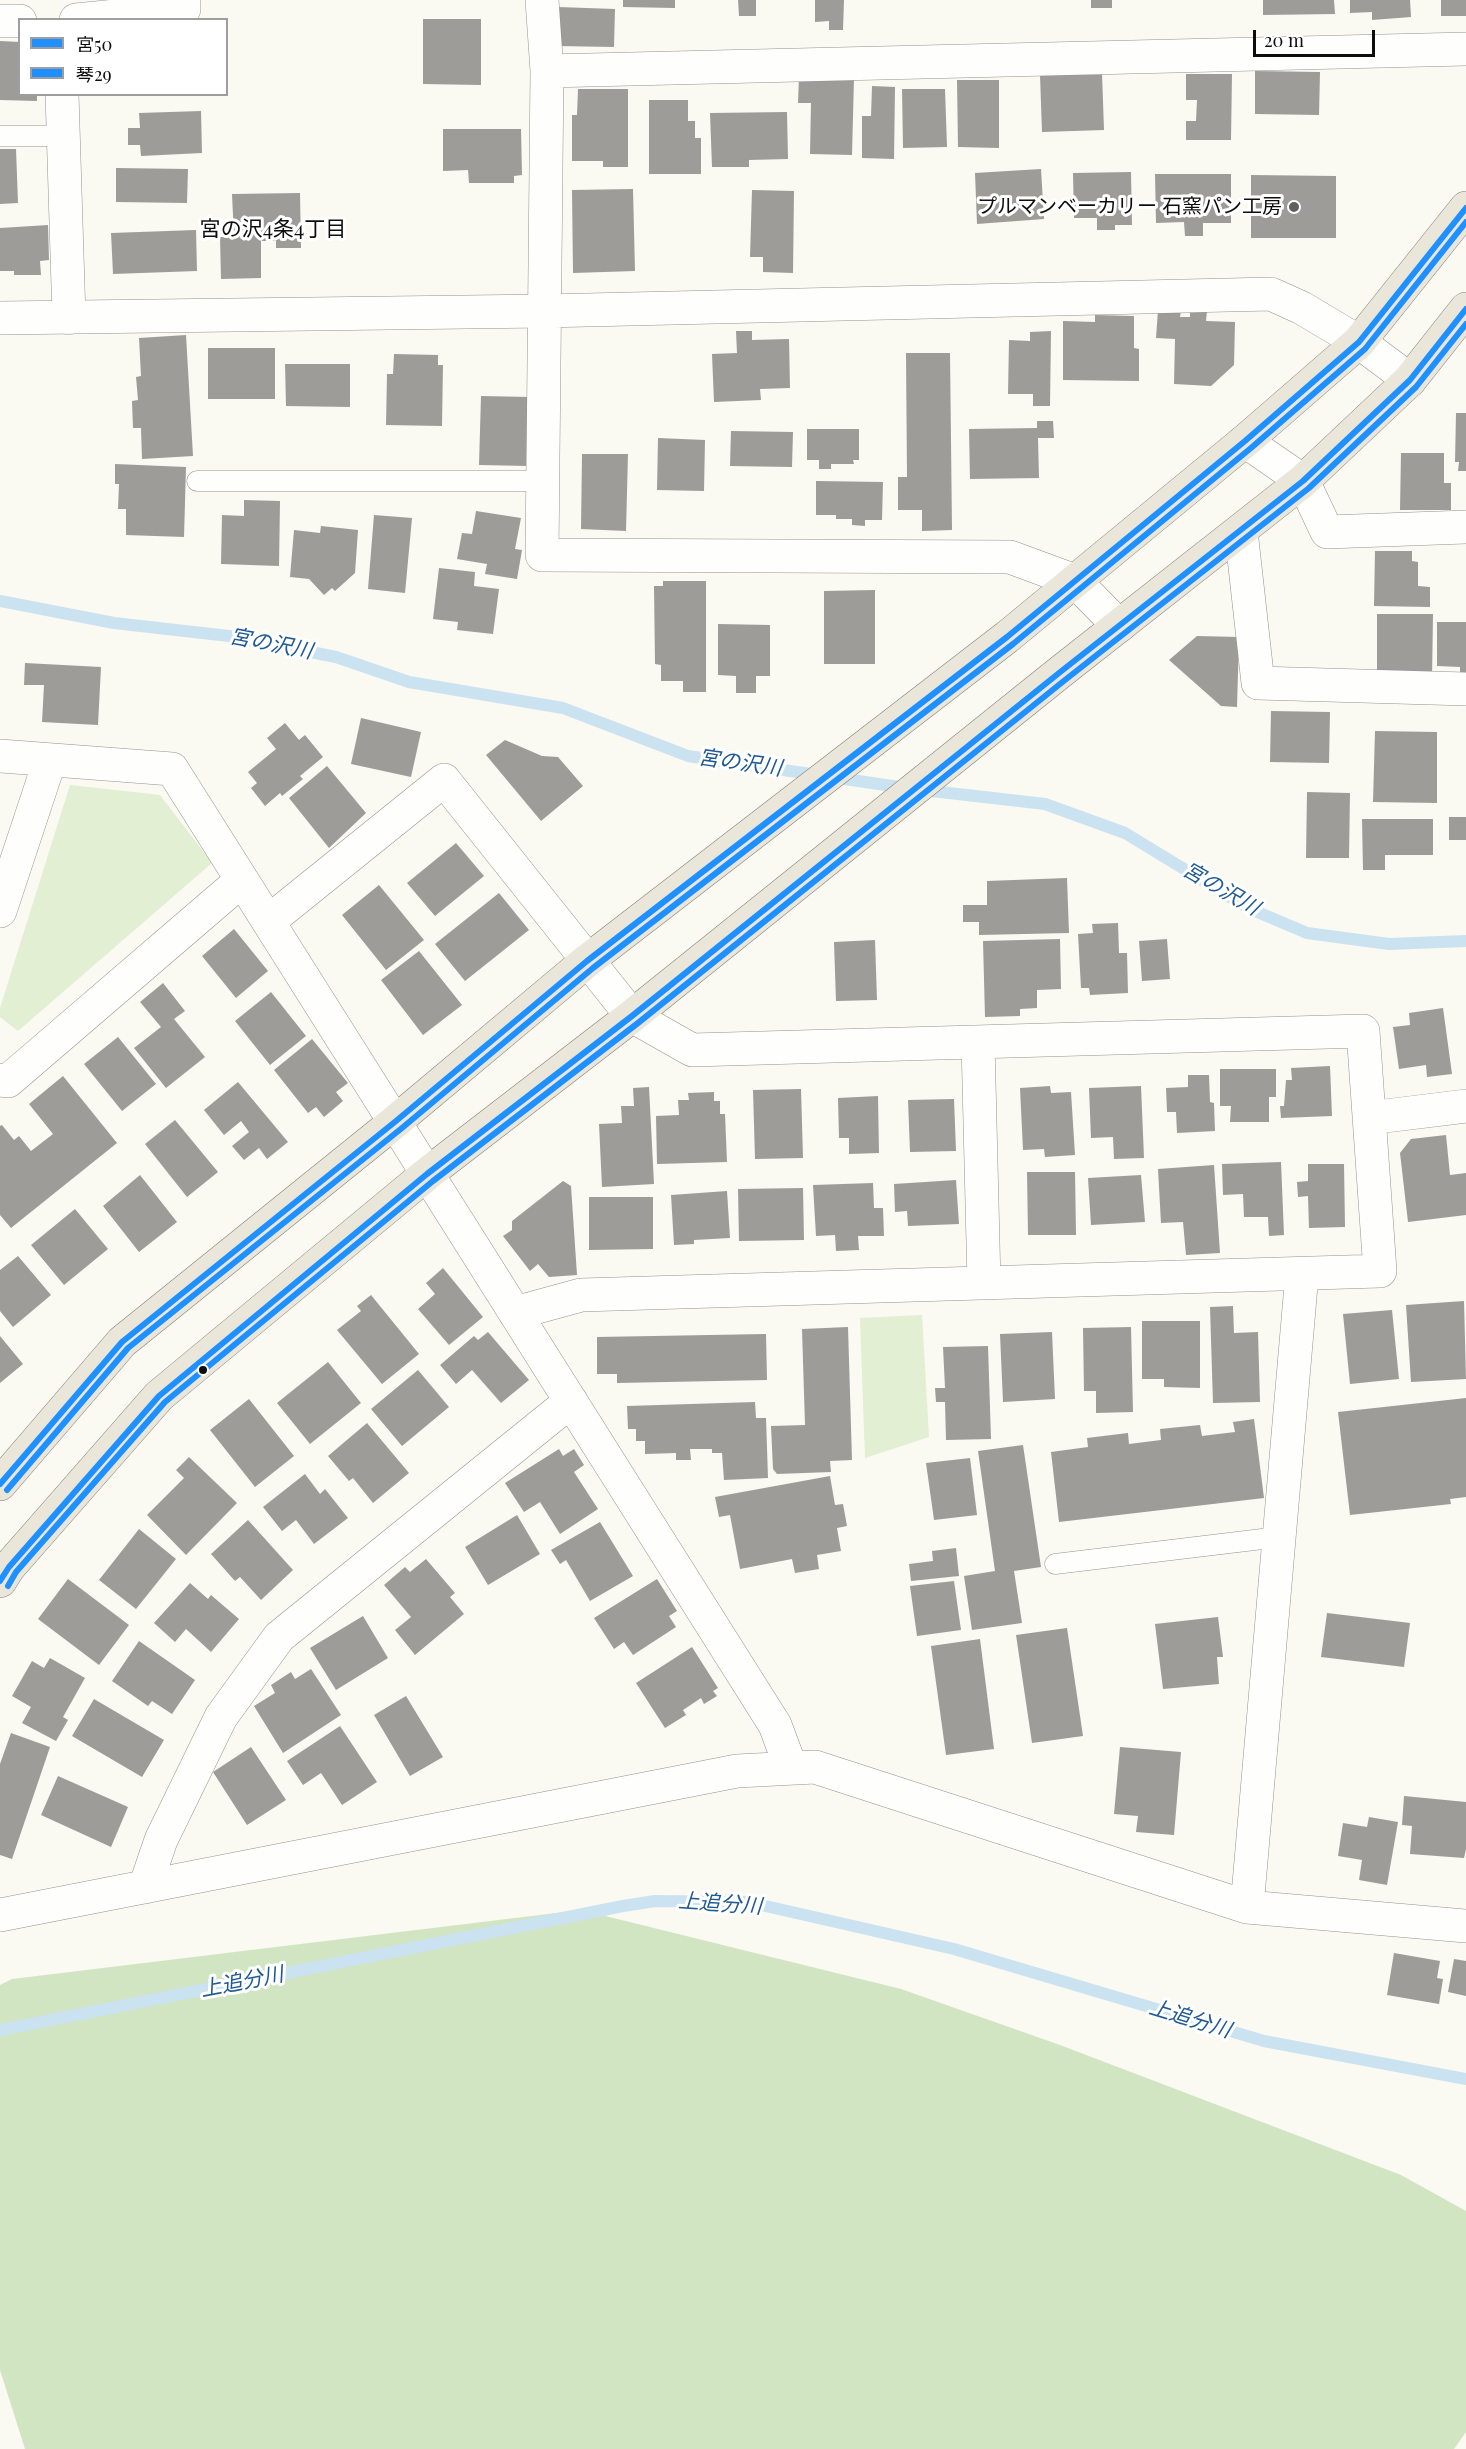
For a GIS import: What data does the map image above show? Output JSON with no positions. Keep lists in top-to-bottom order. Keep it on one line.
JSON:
{"districts":["宮の沢4条4丁目"],"water":["宮の沢川","上追分川"],"places":["プルマンベーカリー 石窯パン工房"],"lines":["transit line 宮50","transit line 琴29"],"legend":["宮50","琴29"],"scale_bar":"20 m"}
